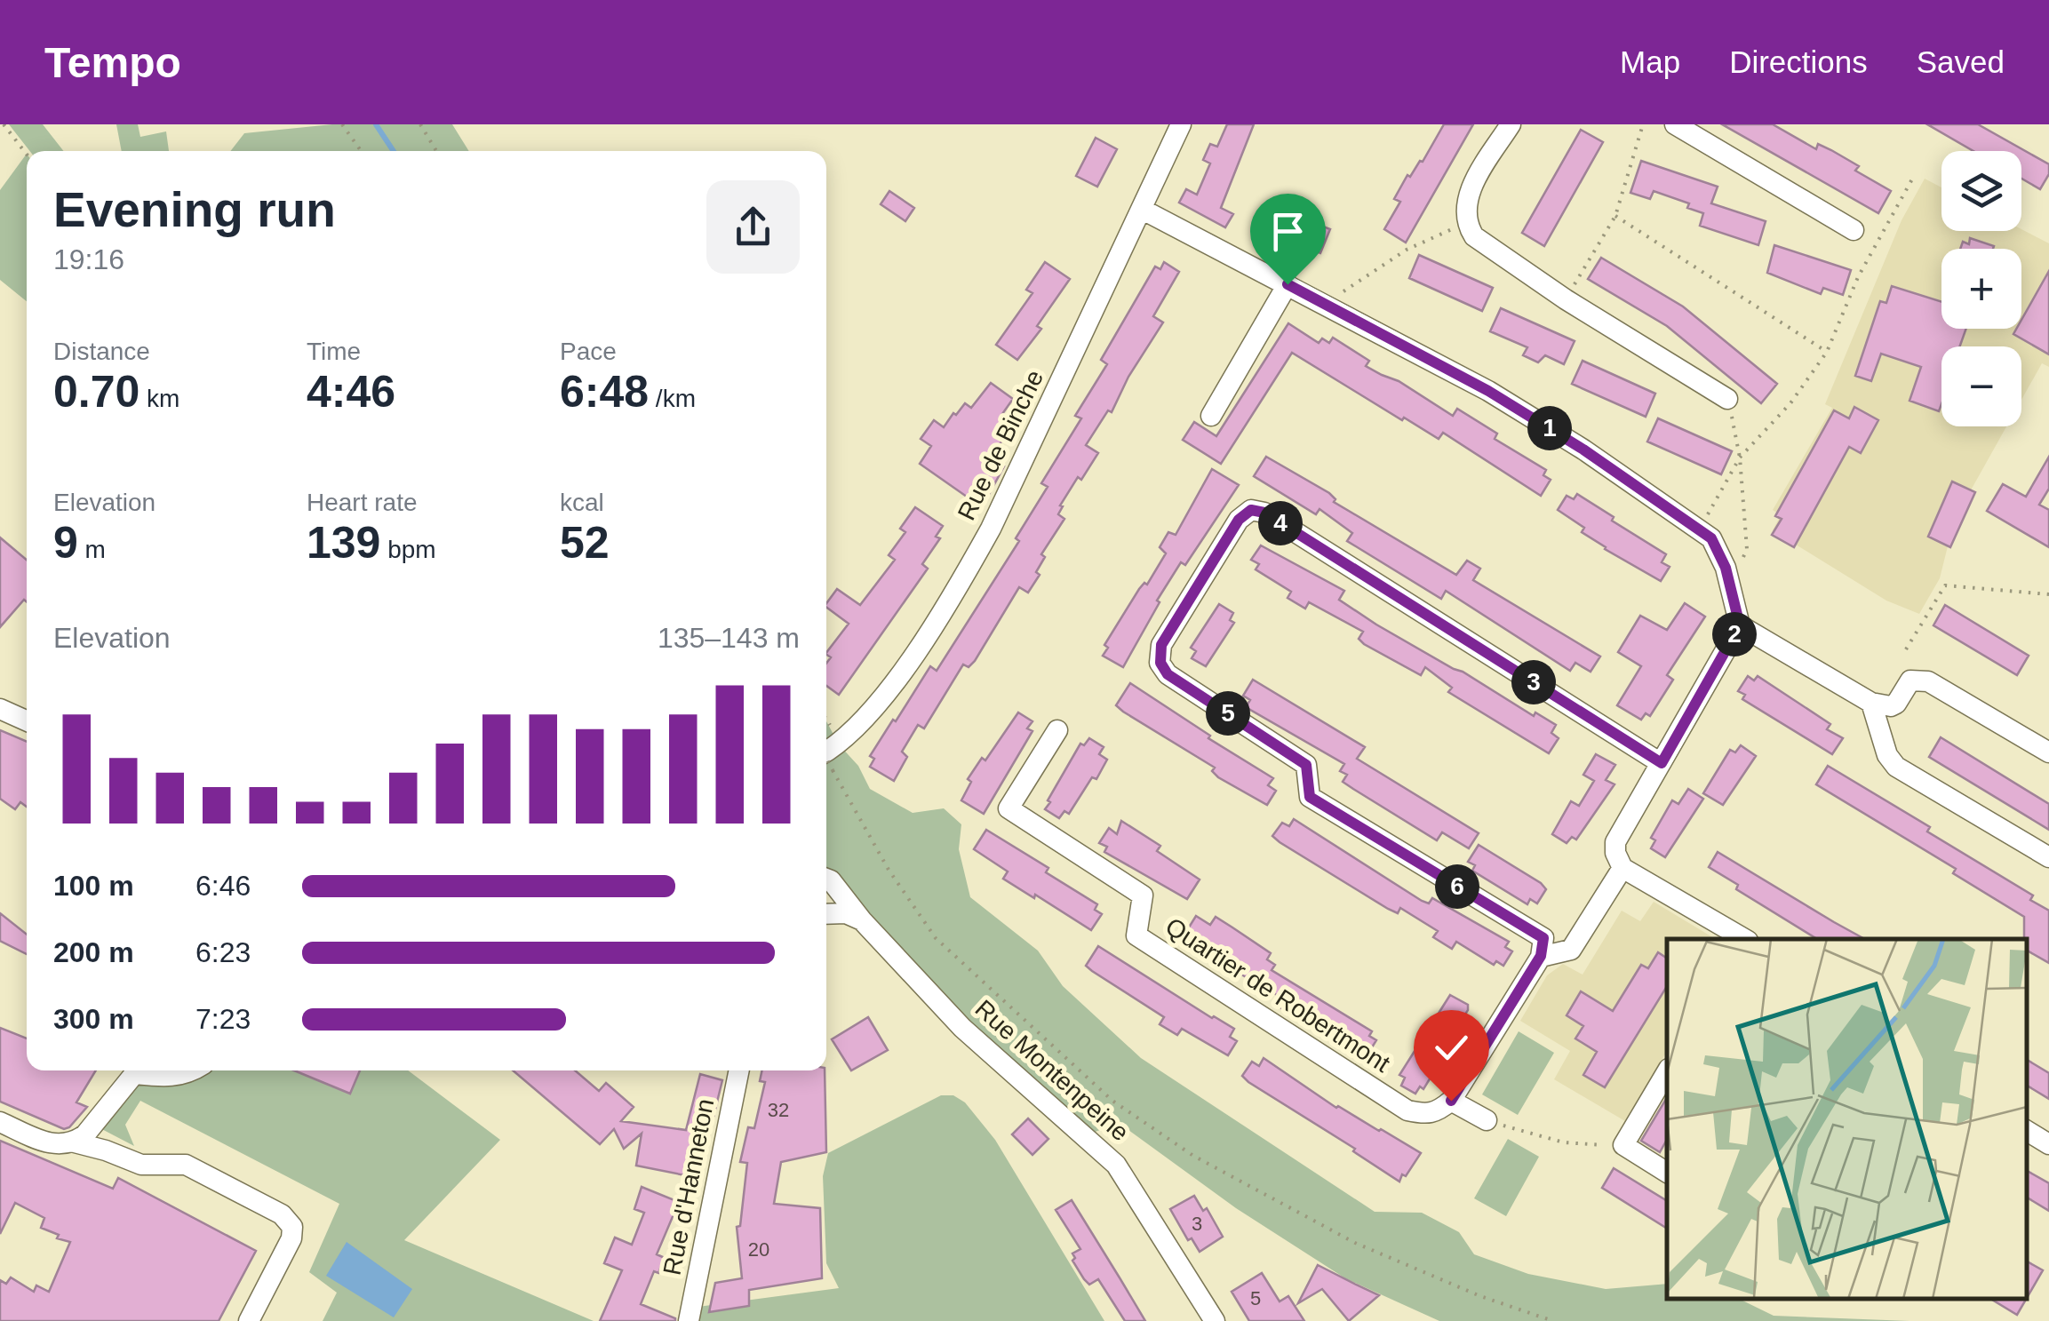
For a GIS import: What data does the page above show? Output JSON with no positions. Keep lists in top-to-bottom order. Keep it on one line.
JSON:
{"streets":{"street":["Rue de Binche","Quartier de Robertmont","Rue Montenpeine","Rue d'Hanneton"]},"house_numbers":["32","3","20","5"],"page":{"header":"Tempo","nav":["Map","Directions","Saved"],"map_buttons":["+","−"],"heading":["Evening run","19:16"],"stats":[["Distance","0.70 km"],["Time","4:46"],["Pace","6:48 /km"],["Elevation","9 m"],["Heart rate","139 bpm"],["kcal","52"]],"pins":["1","4","2","3","5","6"],"chart":["Elevation","135–143 m"],"list":[{"name":"100 m","note":"6:46"},{"name":"200 m","note":"6:23"},{"name":"300 m","note":"7:23"}]}}
